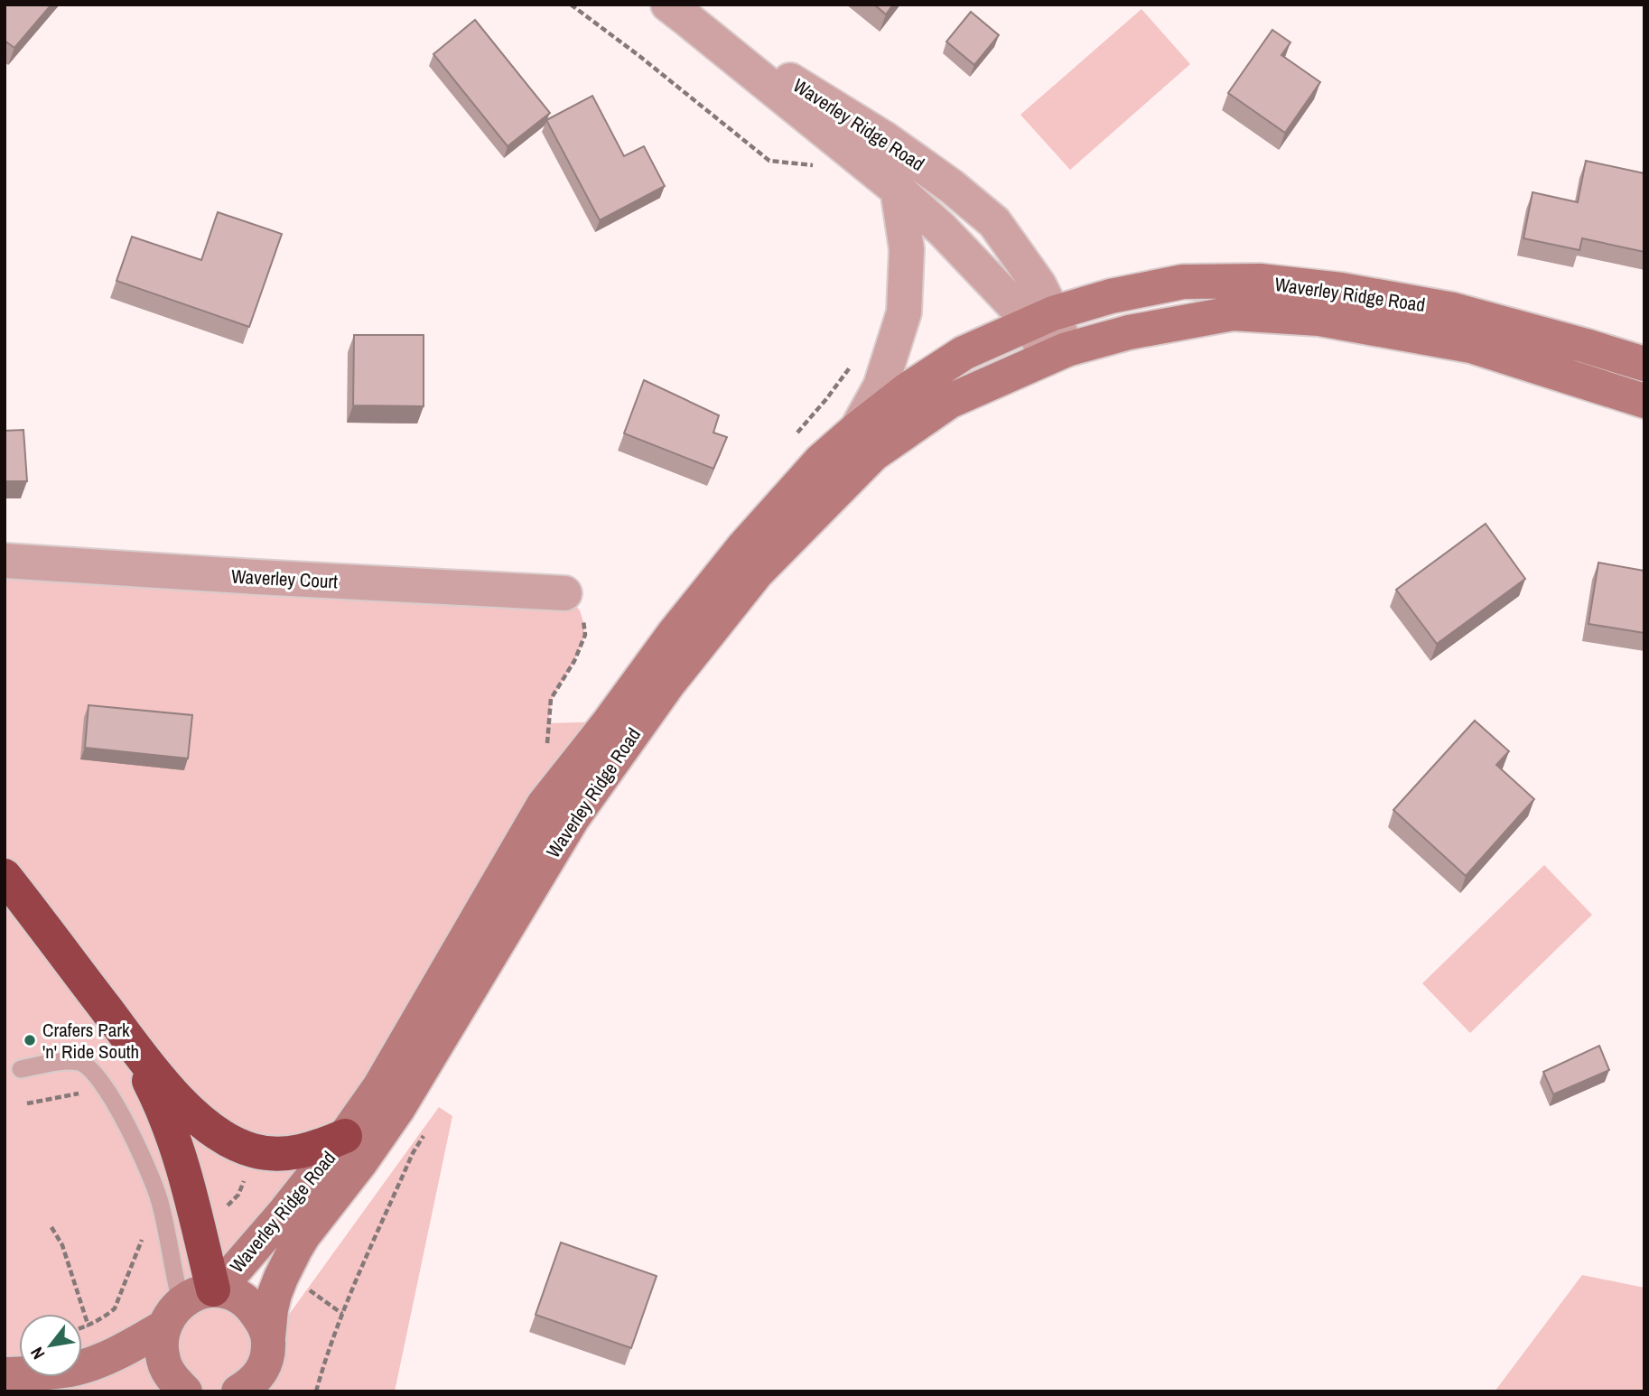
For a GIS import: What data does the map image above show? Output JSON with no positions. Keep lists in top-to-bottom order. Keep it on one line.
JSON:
{"streets":{"main road":["Waverley Ridge Road"],"street":["Waverley Court"]},"places":["Crafers Park 'n' Ride South"],"north":"bottom left"}
